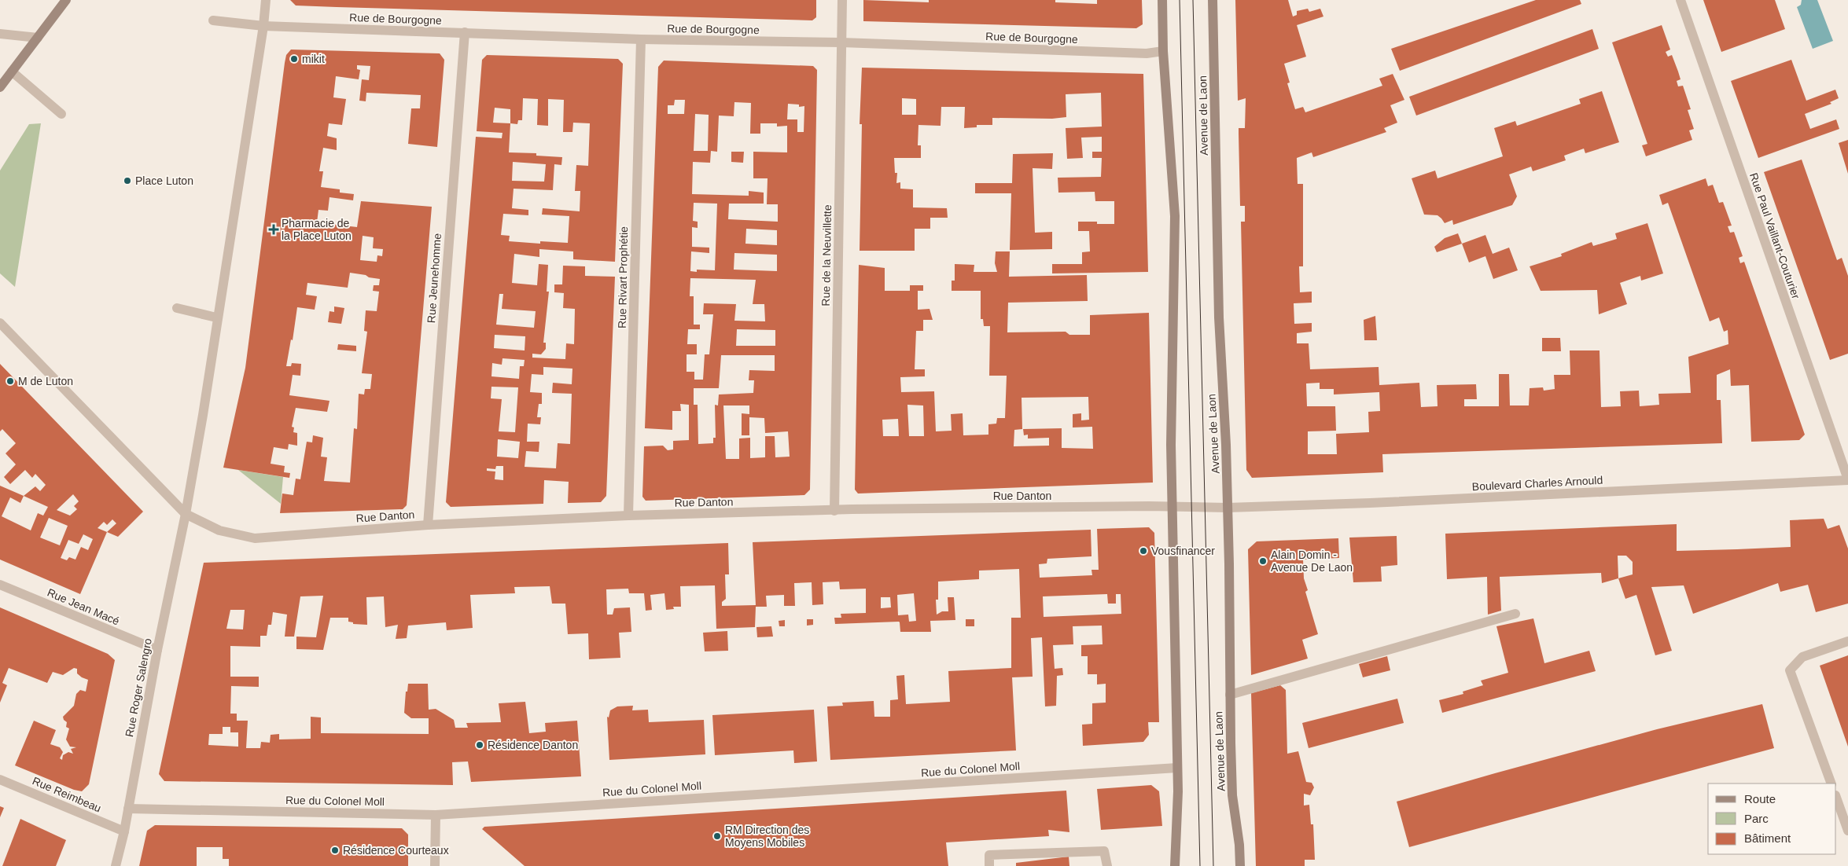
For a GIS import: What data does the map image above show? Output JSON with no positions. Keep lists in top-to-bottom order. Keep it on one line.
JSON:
{"streets":{"main road":["Avenue de Laon"],"street":["Rue de Bourgogne","Rue Paul Vaillant-Couturier","Rue de la Neuvillette","Rue Rivart Prophétie","Rue Jeunehomme","Boulevard Charles Arnould","Rue Danton","Rue Jean Macé","Rue Roger Salengro","Rue du Colonel Moll","Rue Reimbeau"]},"crossings":[["Rue de Bourgogne","Rue de la Neuvillette"],["Rue de Bourgogne","Rue Rivart Prophétie"],["Rue de Bourgogne","Rue Jeunehomme"],["Avenue de Laon","Boulevard Charles Arnould"],["Avenue de Laon","Rue Danton"],["Rue Paul Vaillant-Couturier","Boulevard Charles Arnould"],["Rue de la Neuvillette","Rue Danton"],["Rue Rivart Prophétie","Rue Danton"],["Rue Jeunehomme","Rue Danton"],["Boulevard Charles Arnould","Rue Danton"],["Rue Danton","Rue Roger Salengro"],["Rue Jean Macé","Rue Roger Salengro"],["Rue Roger Salengro","Rue du Colonel Moll"],["Rue Roger Salengro","Rue Reimbeau"]],"places":{"other":["mikit","Place Luton","M de Luton","Vousfinancer","Alain Domin - Avenue De Laon","Résidence Danton","RM Direction des Moyens Mobiles","Résidence Courteaux"],"health":["Pharmacie de la Place Luton"]},"legend":["Route","Parc","Bâtiment"]}
